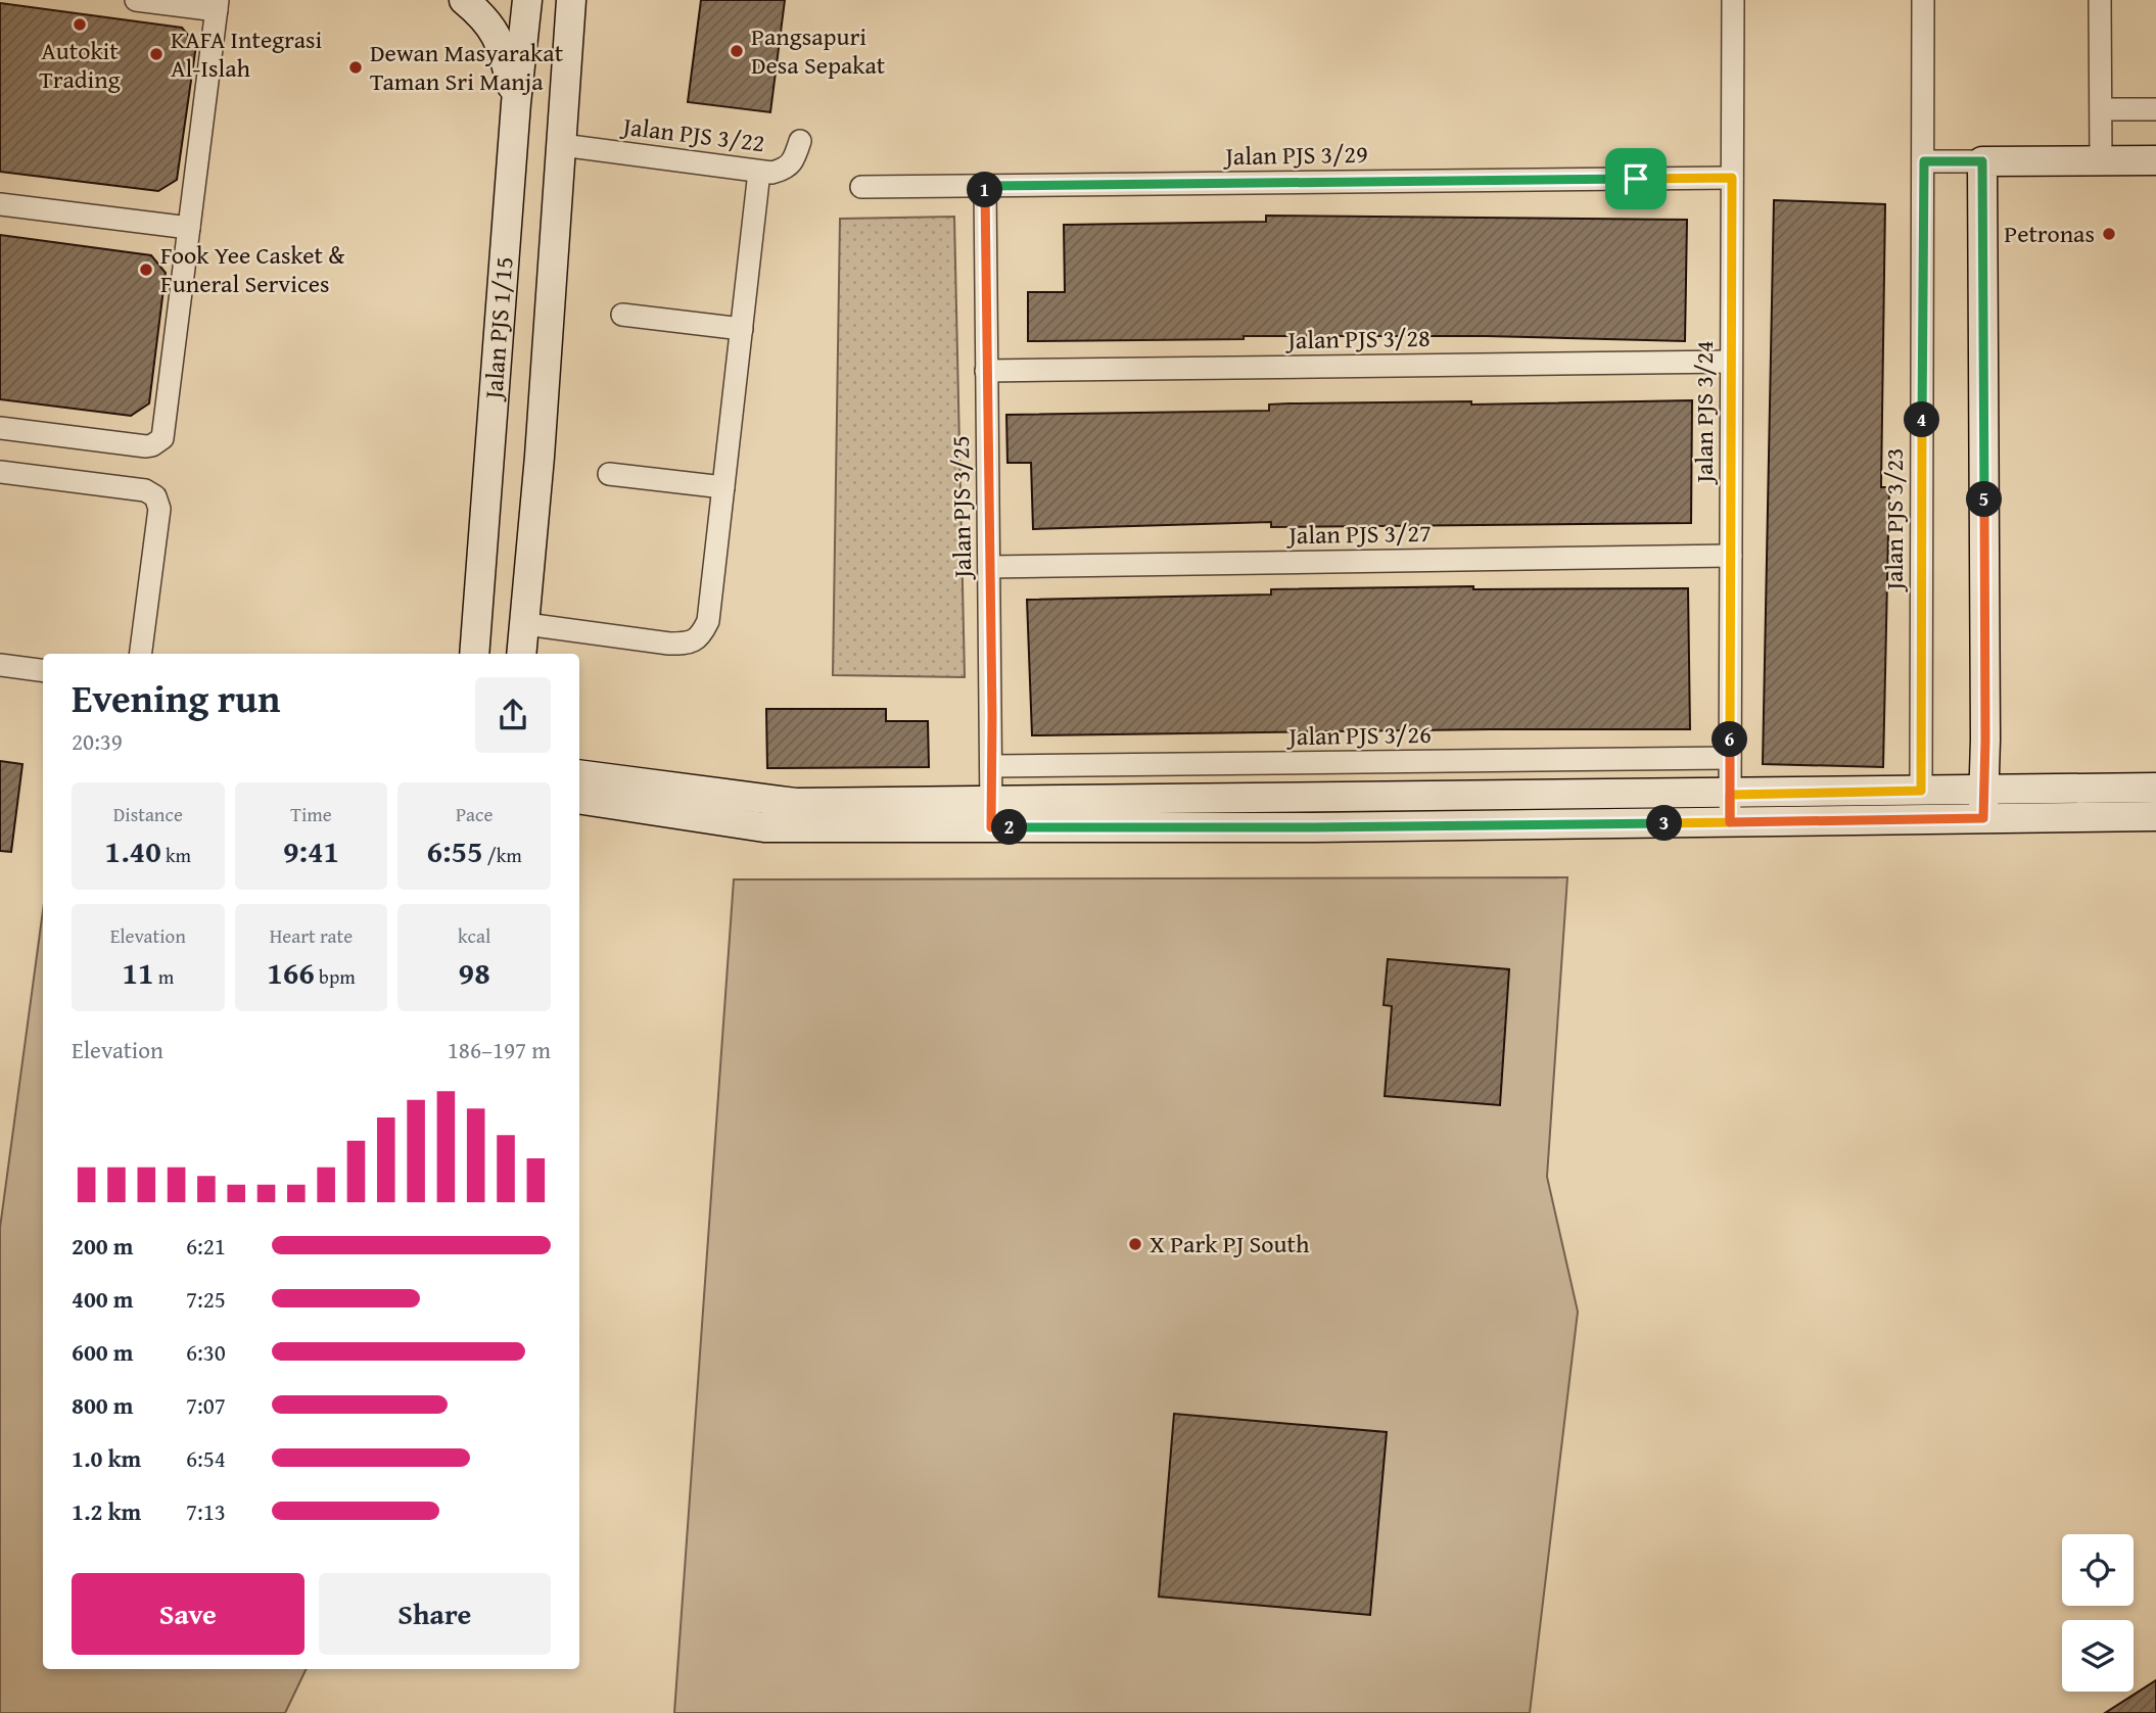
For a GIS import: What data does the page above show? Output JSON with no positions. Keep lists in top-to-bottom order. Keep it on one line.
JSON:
{"streets":{"main road":["Jalan PJS 1/15"],"street":["Jalan PJS 3/22","Jalan PJS 3/29","Jalan PJS 3/28","Jalan PJS 3/24","Jalan PJS 3/25","Jalan PJS 3/23","Jalan PJS 3/27","Jalan PJS 3/26"]},"crossings":[["Jalan PJS 3/22","Jalan PJS 1/15"],["Jalan PJS 3/29","Jalan PJS 3/24"],["Jalan PJS 3/29","Jalan PJS 3/25"],["Jalan PJS 3/28","Jalan PJS 3/24"],["Jalan PJS 3/28","Jalan PJS 3/25"],["Jalan PJS 3/24","Jalan PJS 3/27"],["Jalan PJS 3/24","Jalan PJS 3/26"],["Jalan PJS 3/25","Jalan PJS 3/27"],["Jalan PJS 3/25","Jalan PJS 3/26"]],"places":["Autokit Trading","Pangsapuri Desa Sepakat","KAFA Integrasi Al-Islah","Dewan Masyarakat Taman Sri Manja","Petronas","Fook Yee Casket & Funeral Services","X Park PJ South"],"page":{"pins":["1","4","5","6","3","2"],"heading":["Evening run","20:39"],"stats":[["Distance","1.40 km"],["Time","9:41"],["Pace","6:55 /km"],["Elevation","11 m"],["Heart rate","166 bpm"],["kcal","98"]],"chart":["Elevation","186–197 m"],"list":[{"name":"200 m","note":"6:21"},{"name":"400 m","note":"7:25"},{"name":"600 m","note":"6:30"},{"name":"800 m","note":"7:07"},{"name":"1.0 km","note":"6:54"},{"name":"1.2 km","note":"7:13"}],"buttons":["Save","Share"]}}
